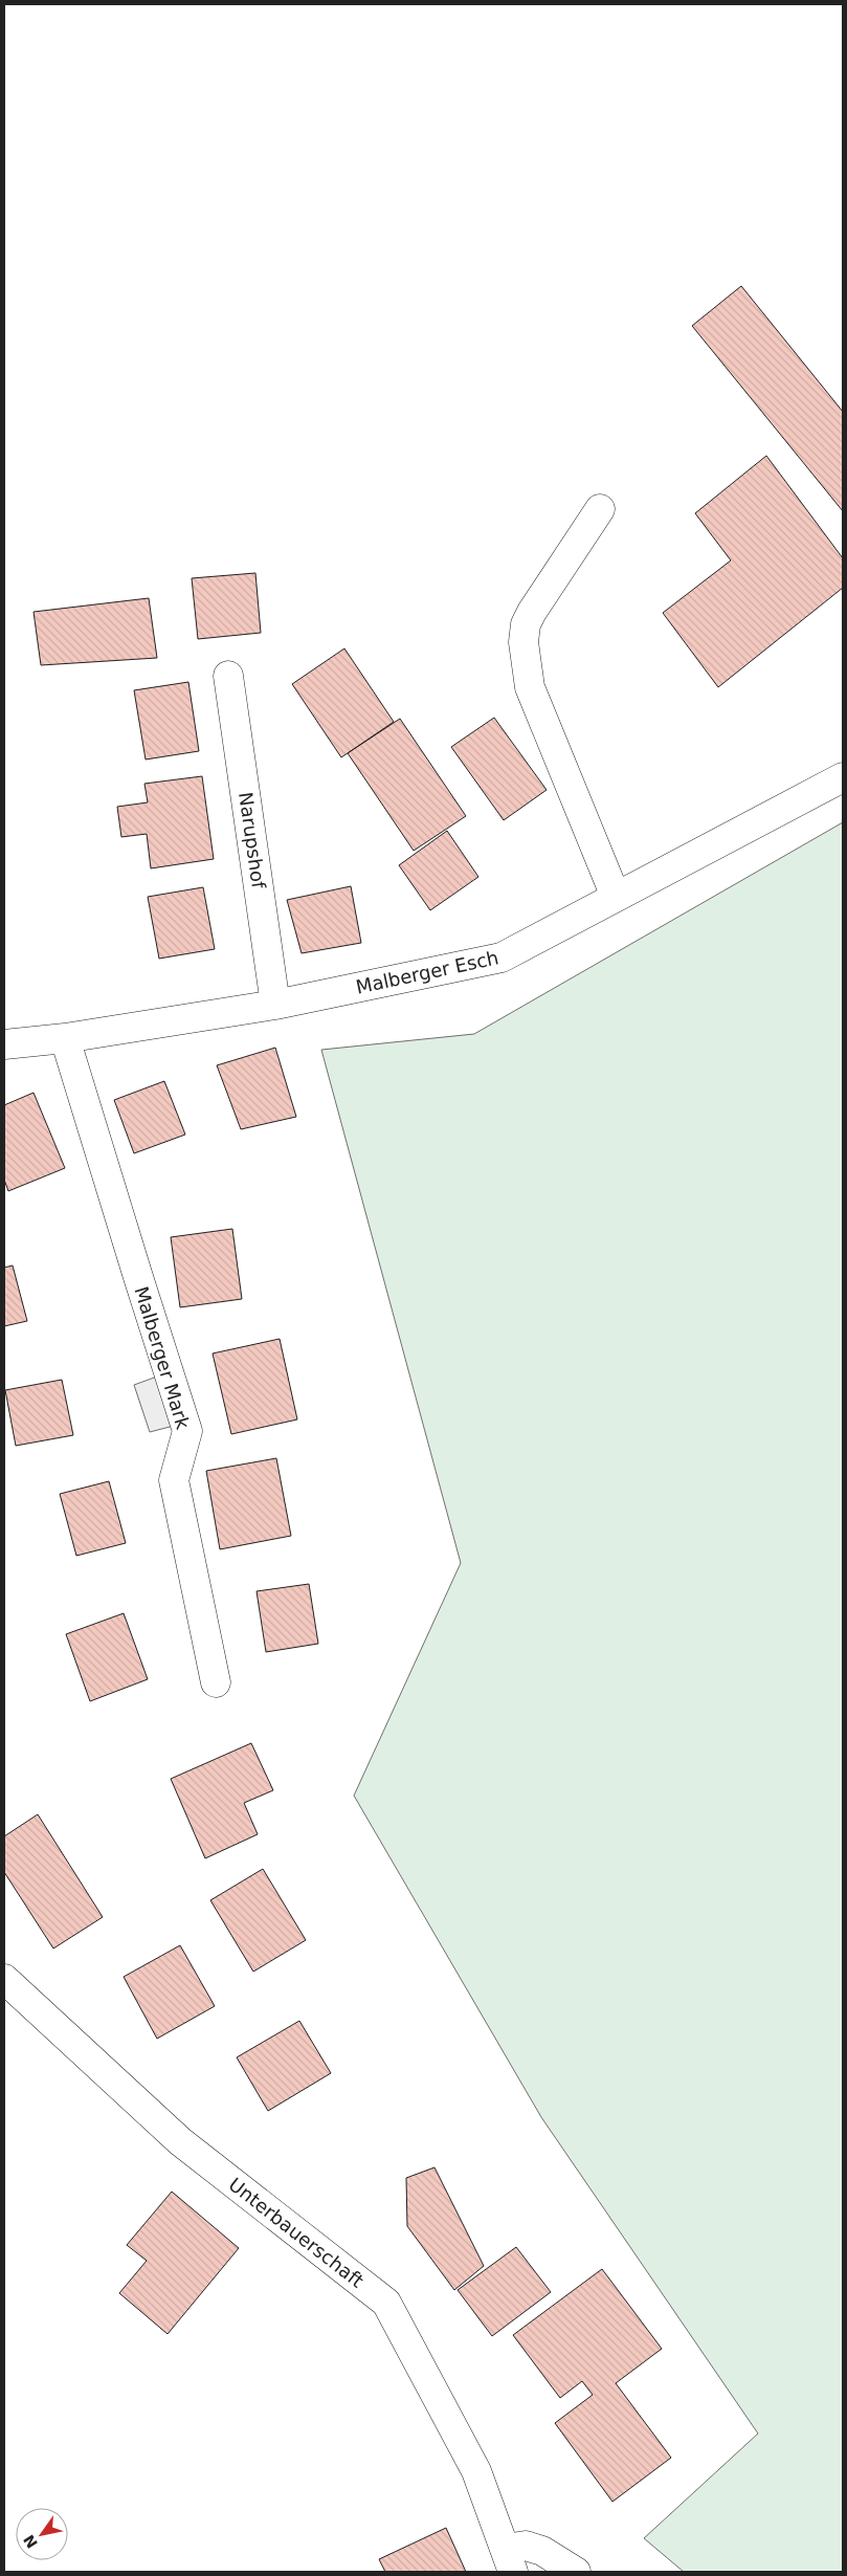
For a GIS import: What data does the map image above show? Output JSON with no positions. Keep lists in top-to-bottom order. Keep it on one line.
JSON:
{"streets":{"street":["Narupshof","Malberger Esch","Malberger Mark","Unterbauerschaft"]},"crossings":[["Narupshof","Malberger Esch"],["Malberger Esch","Malberger Mark"]],"north":"bottom left"}
